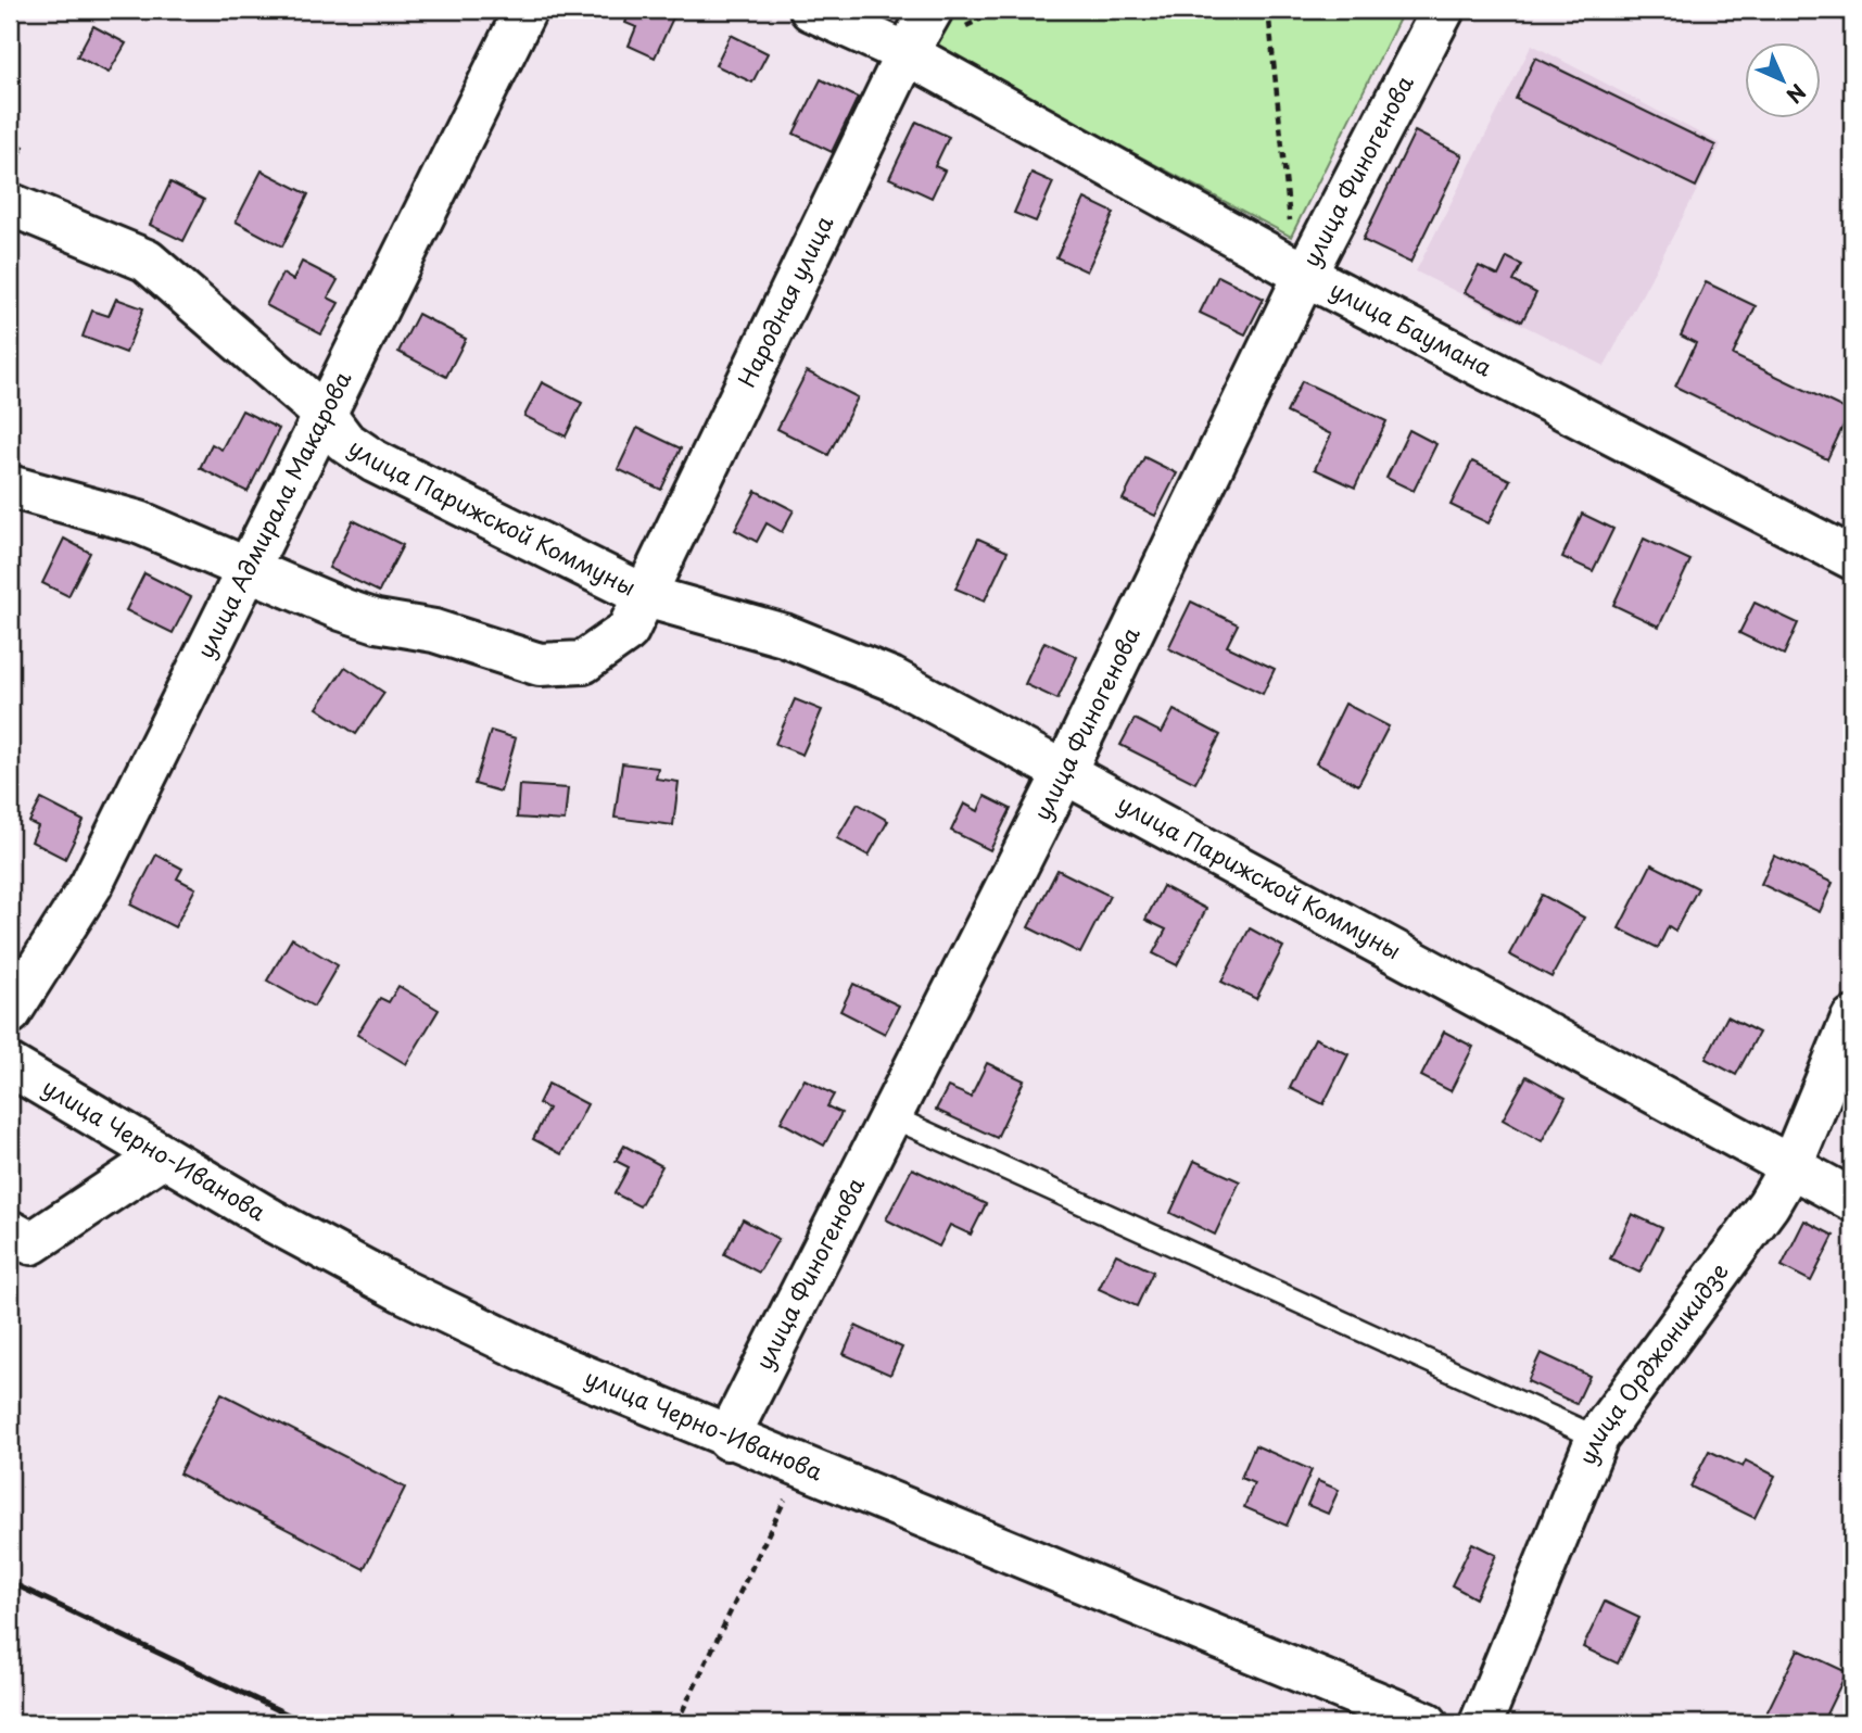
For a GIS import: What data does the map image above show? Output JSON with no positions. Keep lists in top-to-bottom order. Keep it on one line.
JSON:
{"streets":{"street":["улица Финогенова","Народная улица","улица Баумана","улица Адмирала Макарова","улица Парижской Коммуны","улица Черно-Иванова","улица Орджоникидзе"]},"crossings":[["улица Финогенова","улица Баумана"],["улица Финогенова","улица Парижской Коммуны"],["улица Финогенова","улица Черно-Иванова"],["Народная улица","улица Баумана"],["Народная улица","улица Парижской Коммуны"],["улица Адмирала Макарова","улица Парижской Коммуны"],["улица Парижской Коммуны","улица Орджоникидзе"]],"north":"bottom right"}
